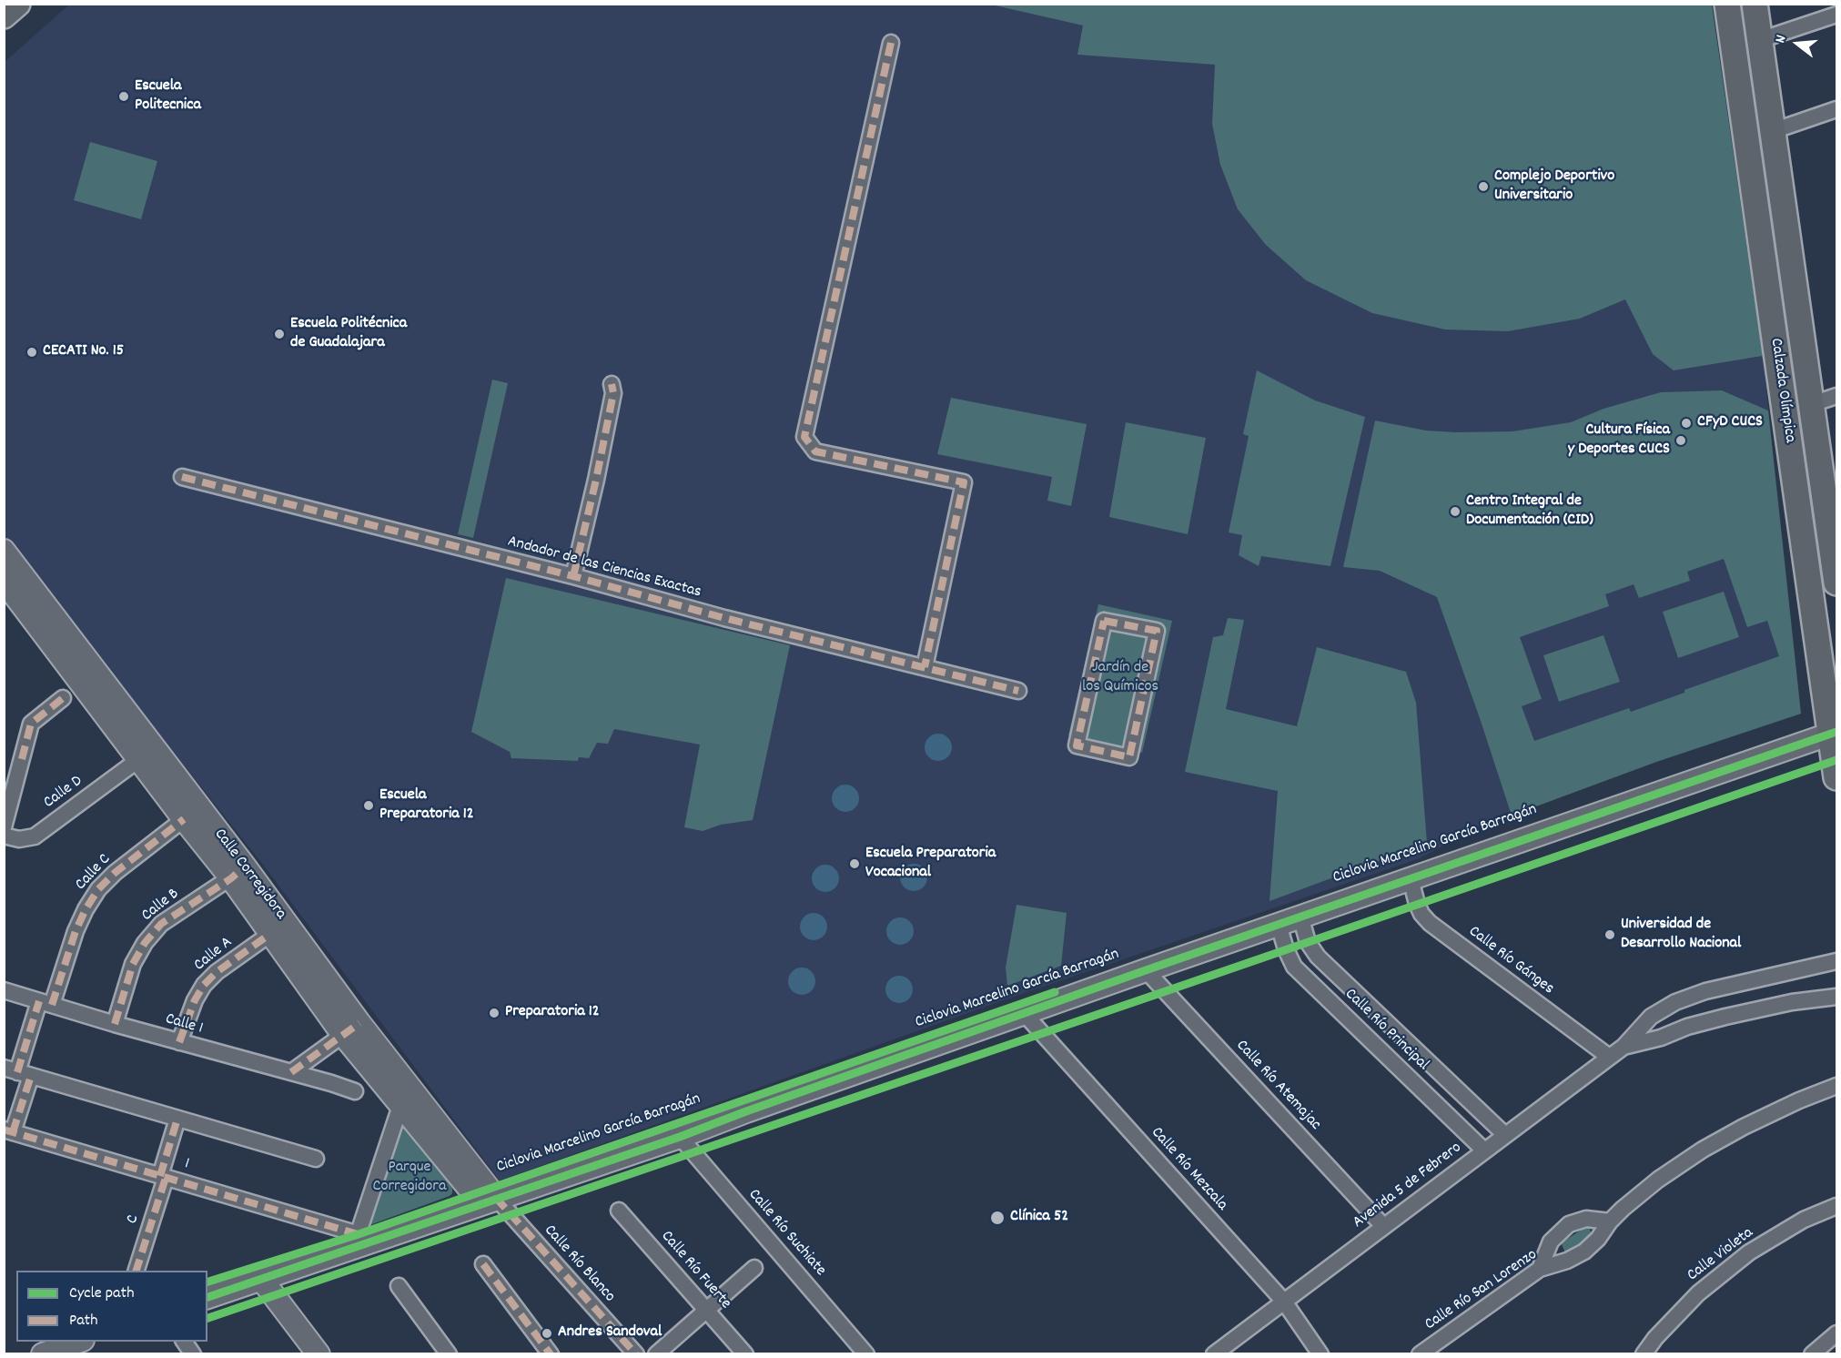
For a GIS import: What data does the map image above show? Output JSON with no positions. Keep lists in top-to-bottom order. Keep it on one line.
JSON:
{"streets":{"main road":["Calzada Olímpica","Calle Corregidora"],"street":["Andador de las Ciencias Exactas","Calle D","Calle C","Calle B","Calle A","Calle Río Gánges","Calle 1","Calle Río Principal","Calle Río Atemajac","1","Calle Río Mezcala","Avenida 5 de Febrero","C","Calle Río Suchiate","Calle Violeta","Calle Río Blanco","Calle Río Fuerte","Calle Río San Lorenzo"],"cycle path":["Ciclovia Marcelino García Barragán"]},"crossings":[["Calle D","Calle Corregidora"],["Calle C","Calle Corregidora"],["Calle C","Calle 1"],["Calle C","1"],["Calle Corregidora","Calle B"],["Calle Corregidora","Calle A"],["Calle Corregidora","Calle Río Blanco"],["Calle B","Calle 1"],["Calle A","Calle 1"],["Calle Río Gánges","Avenida 5 de Febrero"],["Calle Río Principal","Avenida 5 de Febrero"],["Calle Río Atemajac","Avenida 5 de Febrero"],["1","C"],["Calle Río Mezcala","Avenida 5 de Febrero"]],"parks":["Jardín de los Químicos","Parque Corregidora"],"places":["Escuela Politecnica","Complejo Deportivo Universitario","Escuela Politécnica de Guadalajara","CECATI No. 15","CFyD CUCS","Cultura Física y Deportes CUCS","Centro Integral de Documentación (CID)","Escuela Preparatoria 12","Escuela Preparatoria Vocacional","Universidad de Desarrollo Nacional","Preparatoria 12","Clínica 52","Andres Sandoval"],"legend":["Cycle path","Path"],"north":"left"}
